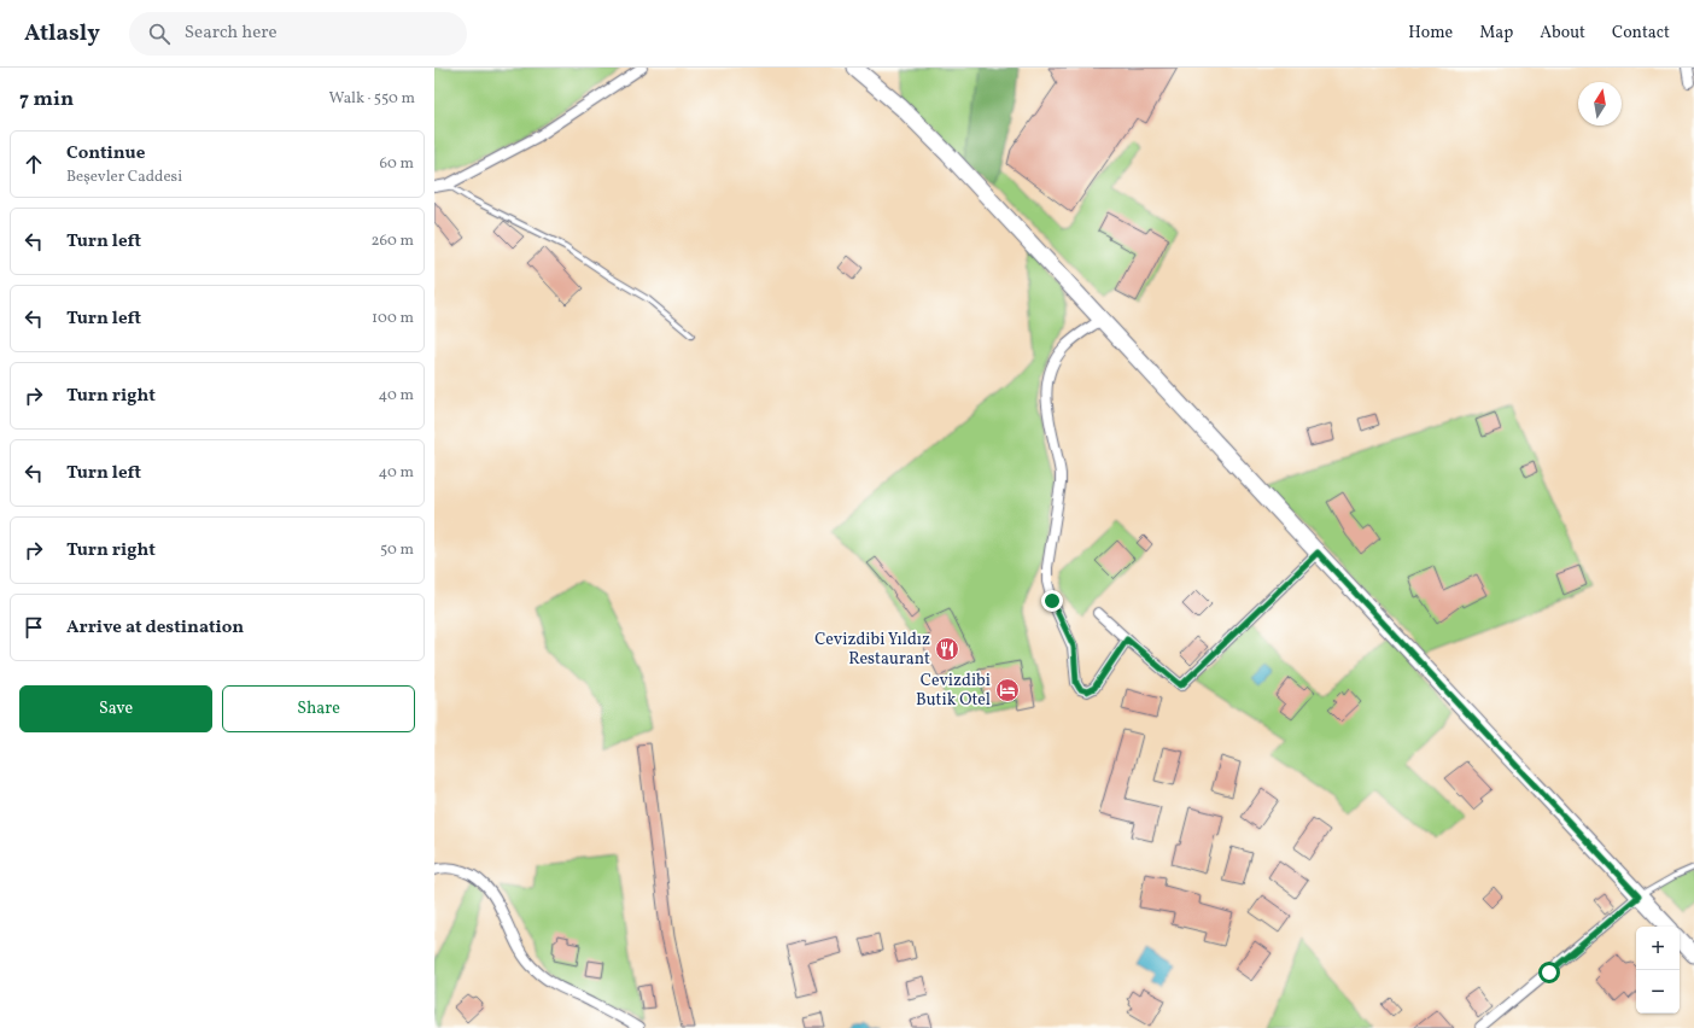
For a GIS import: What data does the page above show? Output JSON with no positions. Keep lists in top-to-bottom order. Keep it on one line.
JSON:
{"places":{"restaurant":["Cevizdibi Yıldız Restaurant"],"hotel":["Cevizdibi Butik Otel"]},"north":"top","page":{"header":"Atlasly","search":"Search here","nav":["Home","Map","About","Contact"],"heading":["7 min","Walk · 550 m"],"list":[["Continue","Beşevler Caddesi","60 m"],["Turn left","260 m"],["Turn left","100 m"],["Turn right","40 m"],["Turn left","40 m"],["Turn right","50 m"],"Arrive at destination"],"buttons":["Save","Share"],"map_buttons":["+","−"]}}
